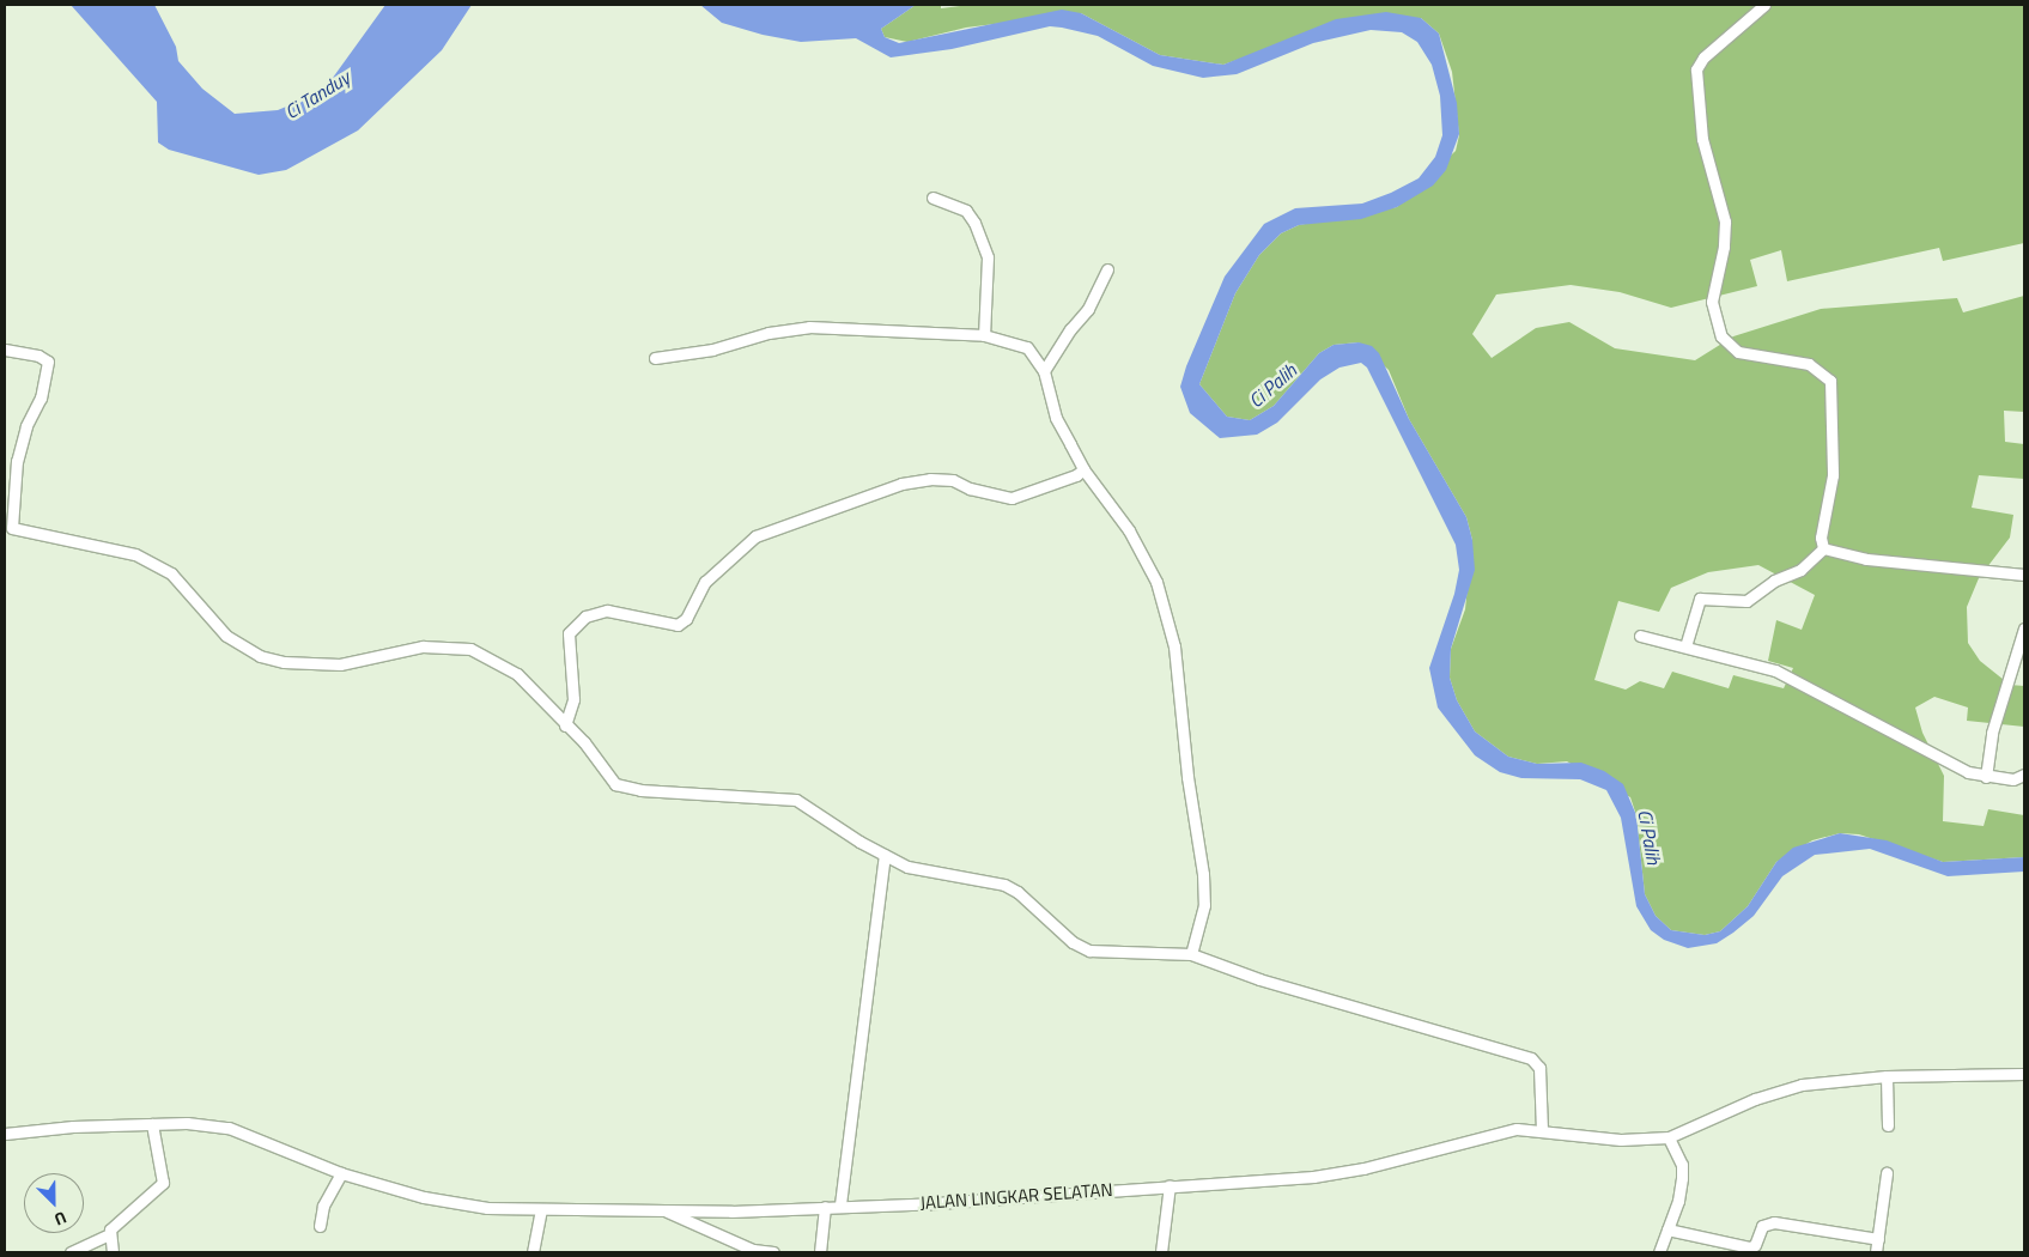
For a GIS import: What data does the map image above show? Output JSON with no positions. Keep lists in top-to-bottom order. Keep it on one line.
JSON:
{"streets":{"street":["JALAN LINGKAR SELATAN"]},"water":["Ci Tanduy","Ci Palih"],"north":"bottom right"}
